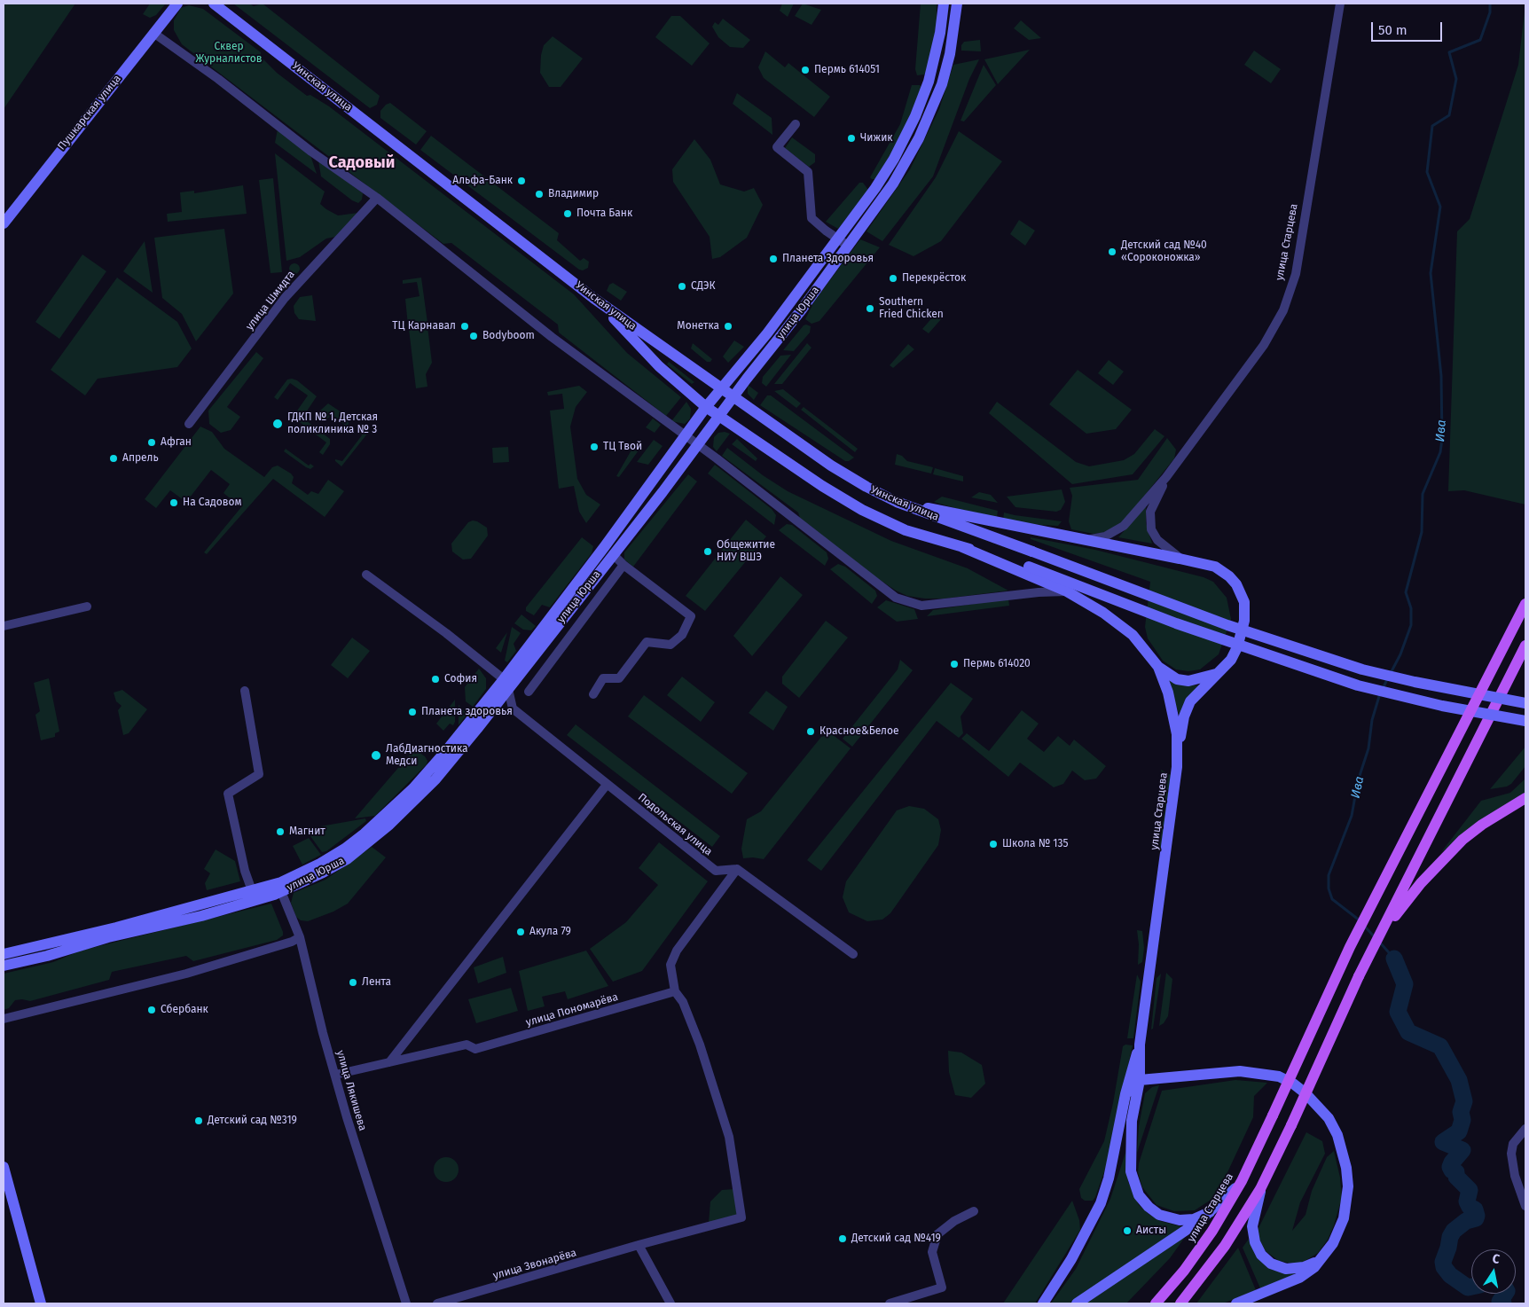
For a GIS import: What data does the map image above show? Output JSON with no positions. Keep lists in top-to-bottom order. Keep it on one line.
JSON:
{"streets":{"main road":["Уинская улица","Пушкарская улица","улица Старцева","улица Юрша"],"street":["улица Шмидта","Подольская улица","улица Пономарёва","улица Лякишева","улица Звонарёва"]},"crossings":[["Уинская улица","улица Старцева"],["Уинская улица","улица Юрша"],["улица Юрша","Подольская улица"],["улица Юрша","улица Лякишева"],["улица Пономарёва","улица Лякишева"],["улица Пономарёва","улица Звонарёва"]],"districts":["Садовый"],"water":["Ива"],"parks":["Сквер Журналистов"],"places":["Пермь 614051","Чижик","Альфа-Банк","Владимир","Почта Банк","Детский сад №40 «Сороконожка»","Планета Здоровья","Перекрёсток","СДЭК","Southern Fried Chicken","ТЦ Карнавал","Монетка","Bodyboom","ГДКП № 1, Детская поликлиника № 3","Афган","ТЦ Твой","Апрель","На Садовом","Общежитие НИУ ВШЭ","Пермь 614020","София","Планета здоровья","Красное&Белое","ЛабДиагностика Медси","Магнит","Школа № 135","Акула 79","Лента","Сбербанк","Детский сад №319","Аисты","Детский сад №419"],"scale_bar":"50 m","north":"top"}
